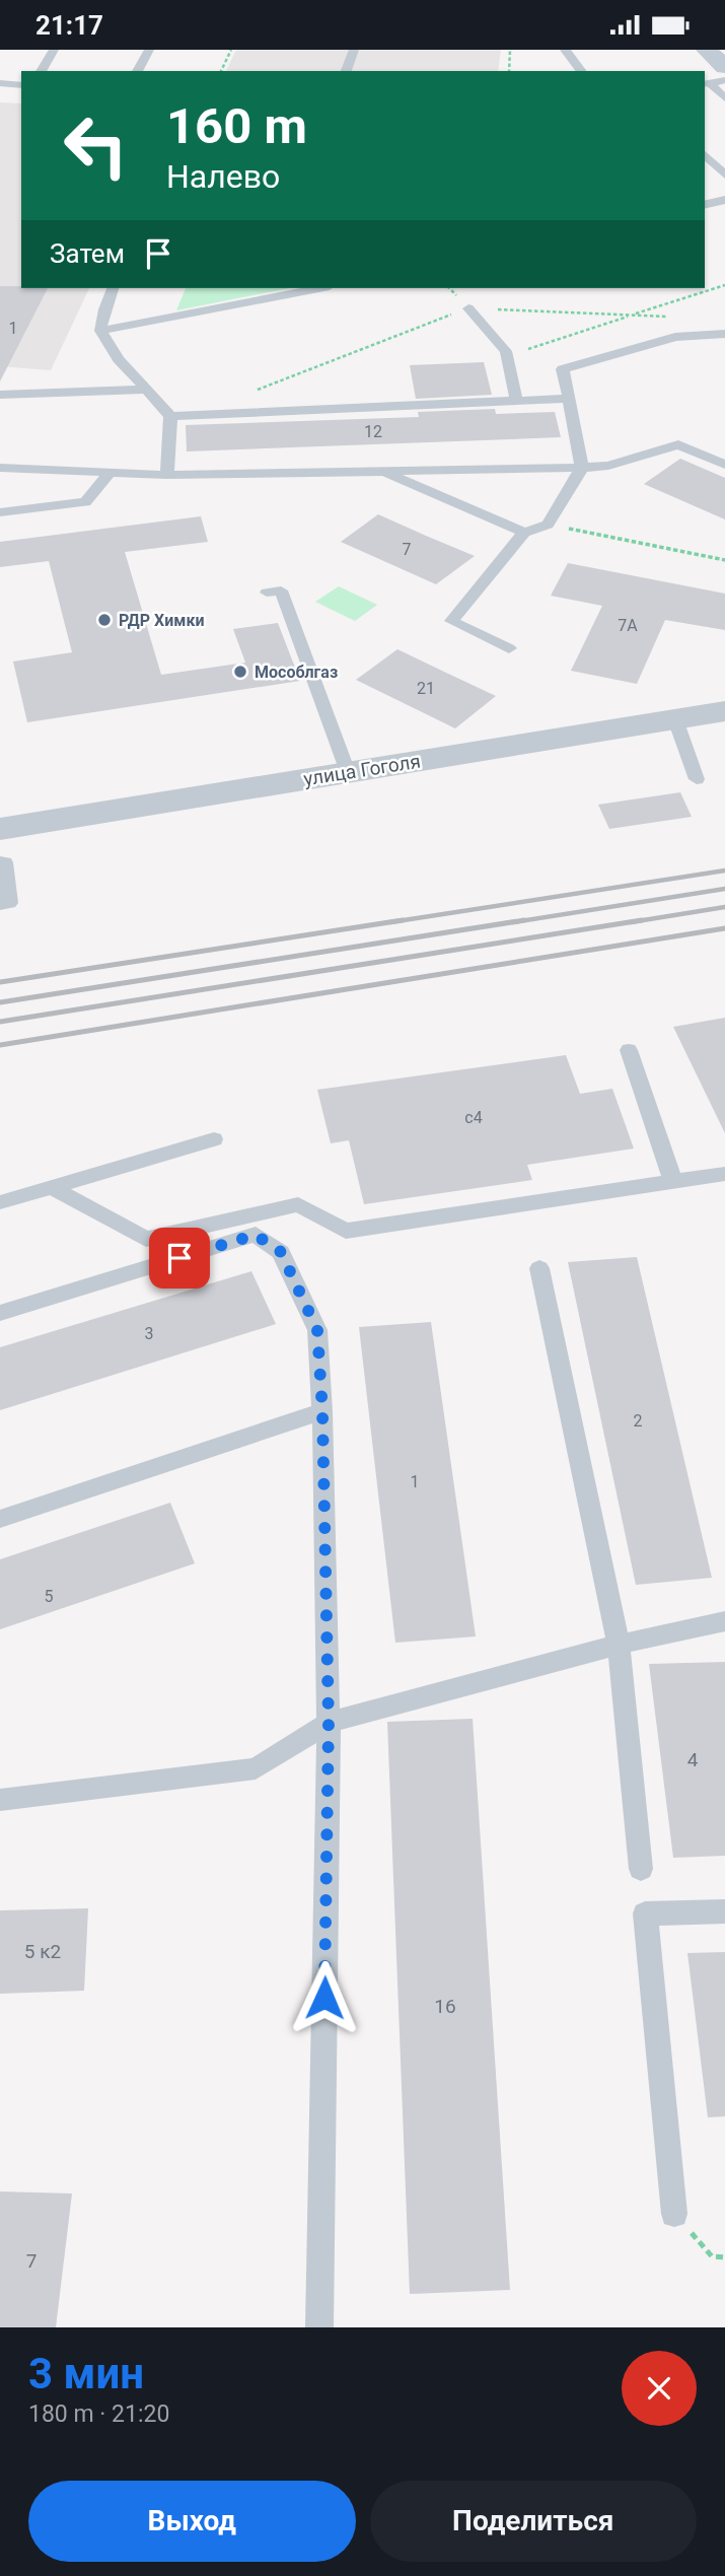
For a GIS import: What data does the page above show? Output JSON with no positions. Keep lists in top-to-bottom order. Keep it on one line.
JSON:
{"streets":{"street":["улица Гоголя"]},"places":["РДР Химки","Мособлгаз"],"house_numbers":["1","12","7","7А","21","с4","3","2","1","5","4","5 к2","16","7"],"page":{"status":"21:17","turn":["160 m","Налево"],"then":"Затем","heading":["3 мин","180 m · 21:20"],"buttons":["Выход","Поделиться"]}}
